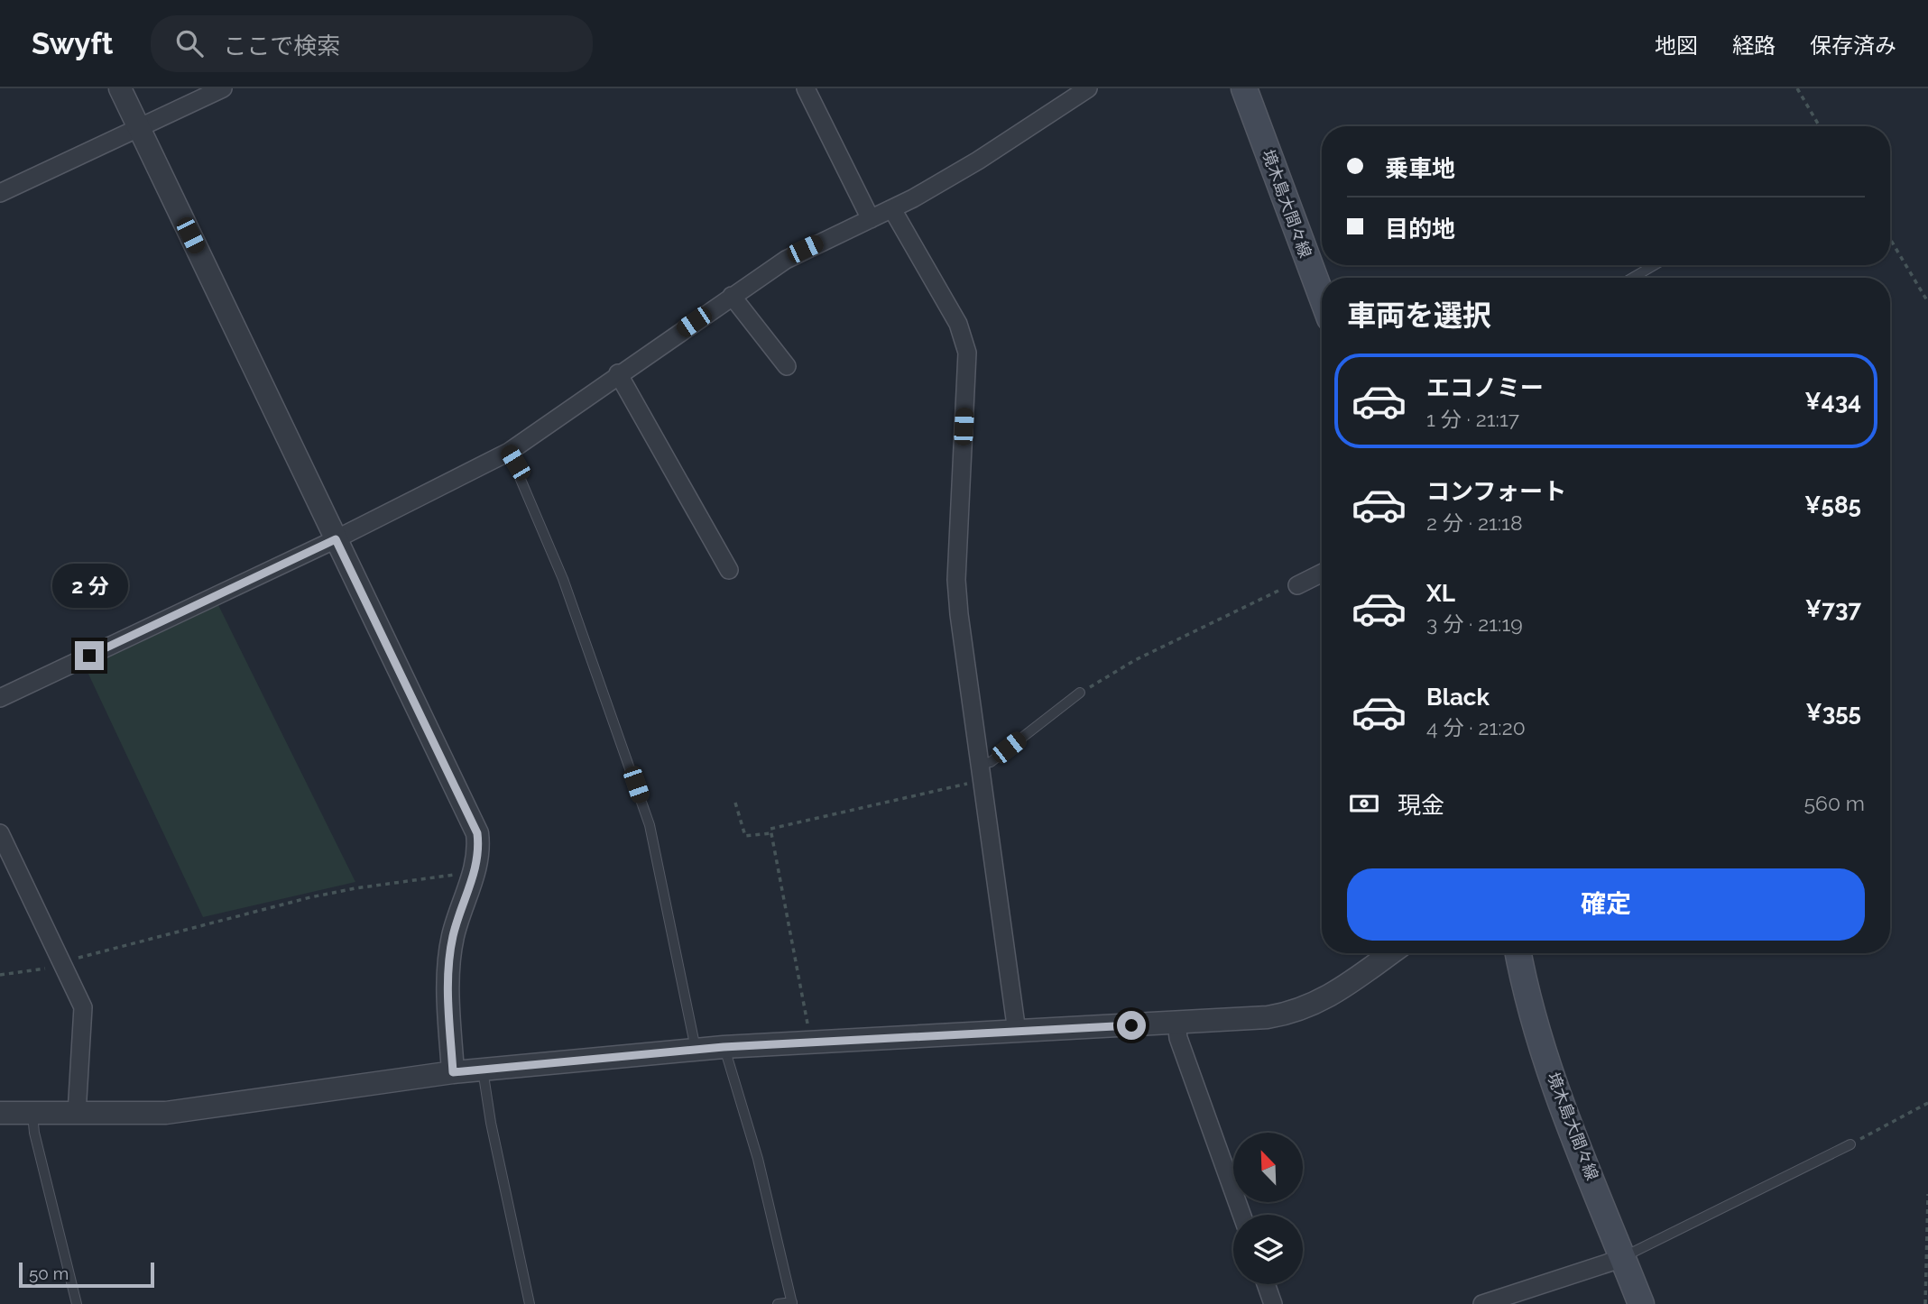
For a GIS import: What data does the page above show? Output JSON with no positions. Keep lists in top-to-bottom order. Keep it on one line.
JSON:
{"streets":{"main road":["境木島大間々線"]},"scale_bar":"50 m","north":"top left","page":{"header":"Swyft","search":"ここで検索","nav":["地図","経路","保存済み"],"banner":["乗車地","目的地"],"heading":"車両を選択","list":[{"name":"エコノミー","note":"1 分 · 21:17","value":"¥434"},{"name":"コンフォート","note":"2 分 · 21:18","value":"¥585"},{"name":"XL","note":"3 分 · 21:19","value":"¥737"},{"name":"Black","note":"4 分 · 21:20","value":"¥355"}],"bubble":"2 分","pay":["現金","560 m"],"buttons":"確定","scale":"50 m"}}
